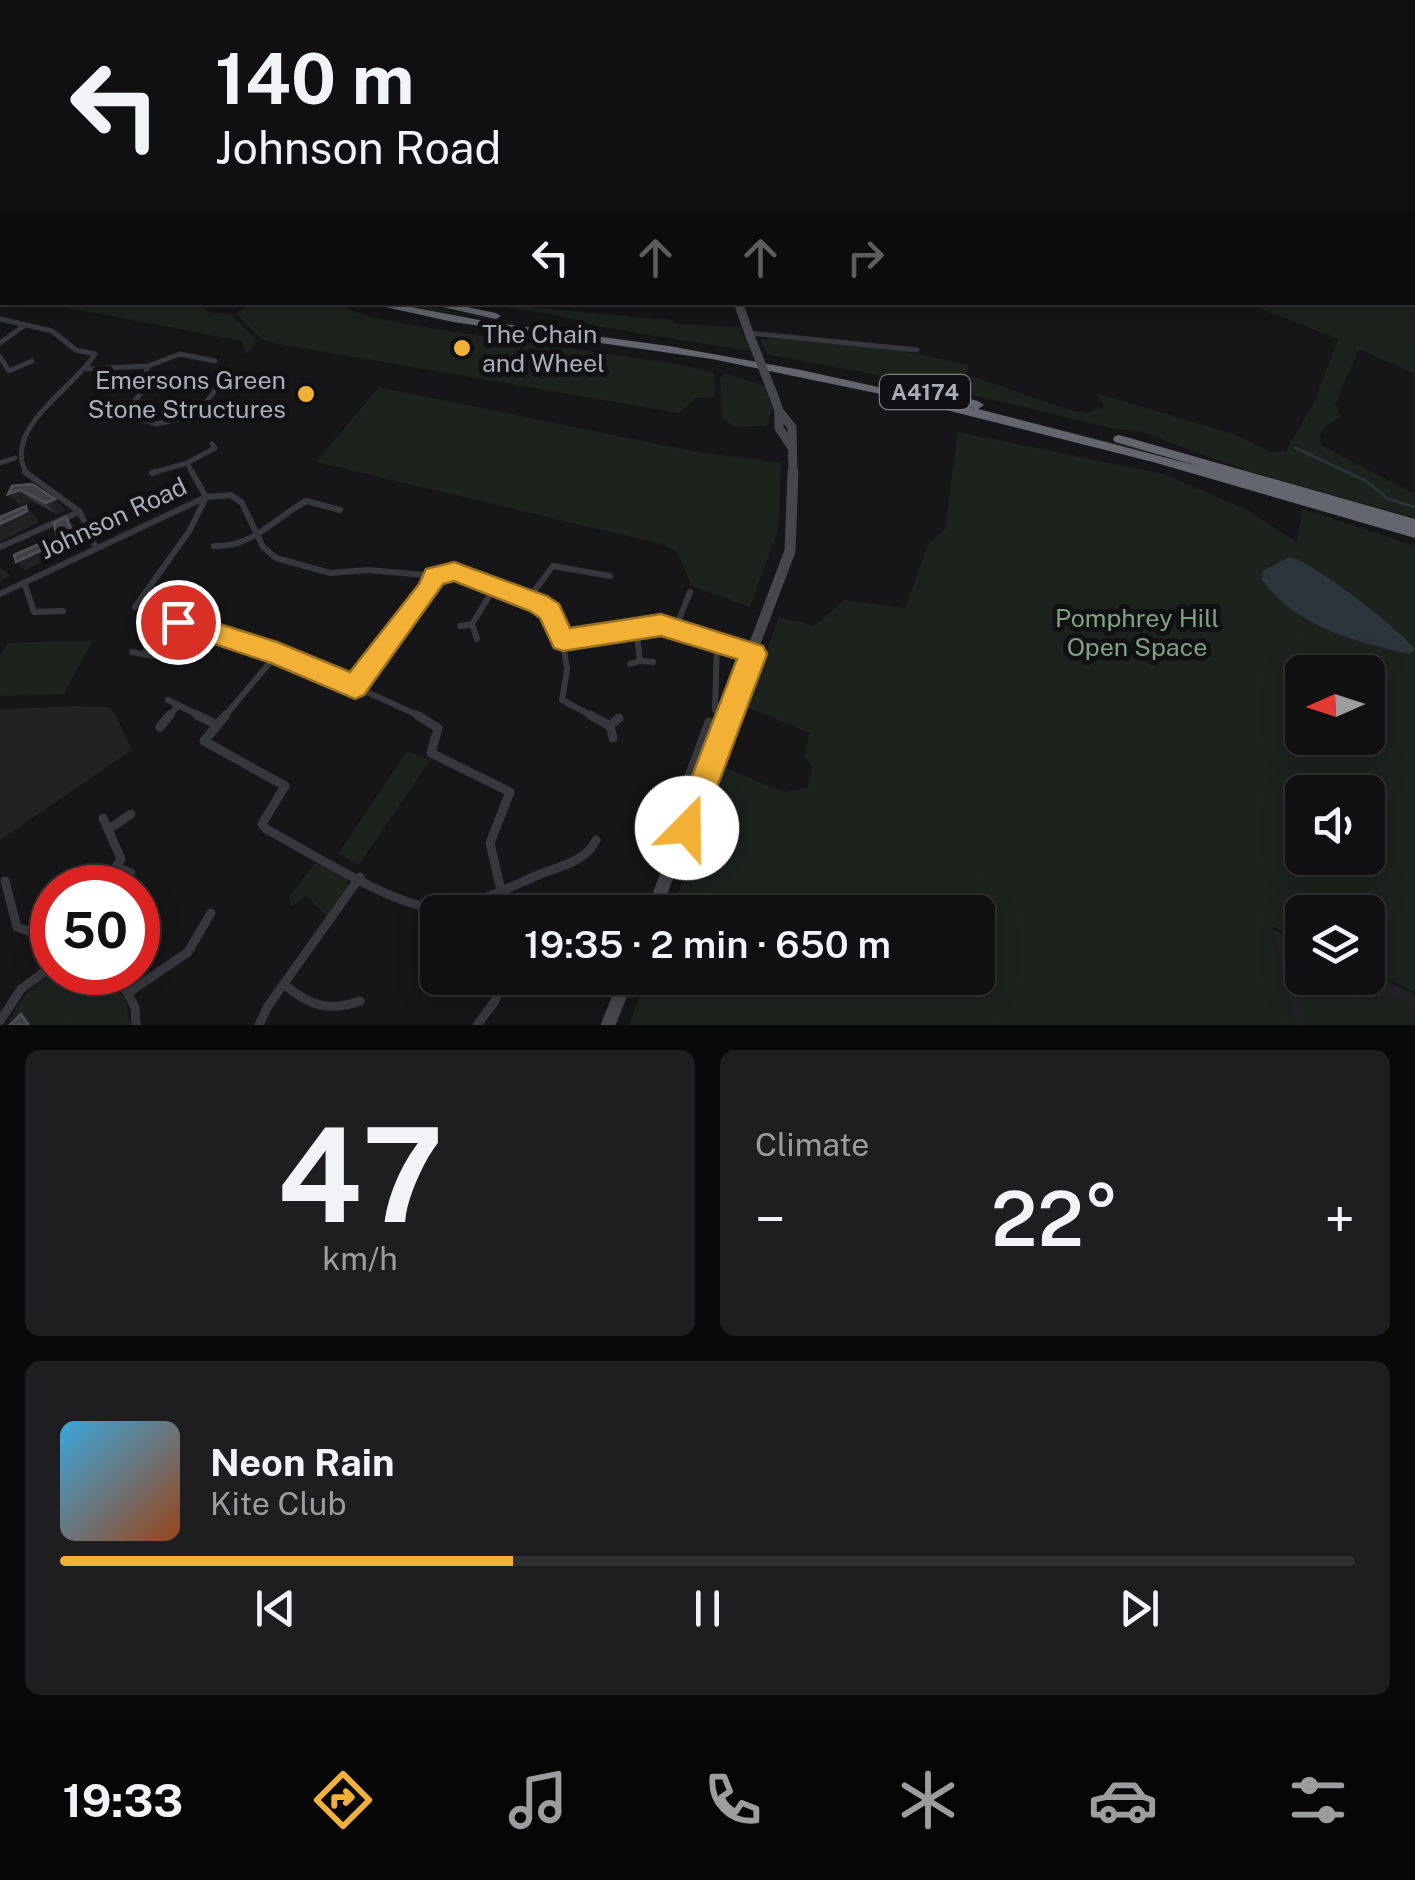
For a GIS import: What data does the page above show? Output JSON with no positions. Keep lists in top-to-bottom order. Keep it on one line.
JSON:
{"streets":{"highway":["A4174"],"street":["Johnson Road"]},"parks":["Pomphrey Hill Open Space"],"places":["The Chain and Wheel","Emersons Green Stone Structures"],"north":"left","page":{"turn":["140 m","Johnson Road"],"limit":"50","trip":"19:35 · 2 min · 650 m","tile":[["47","km/h"],"Climate"],"heat":["−","22°","+"],"song":["Neon Rain","Kite Club"],"tabs":"19:33"}}
